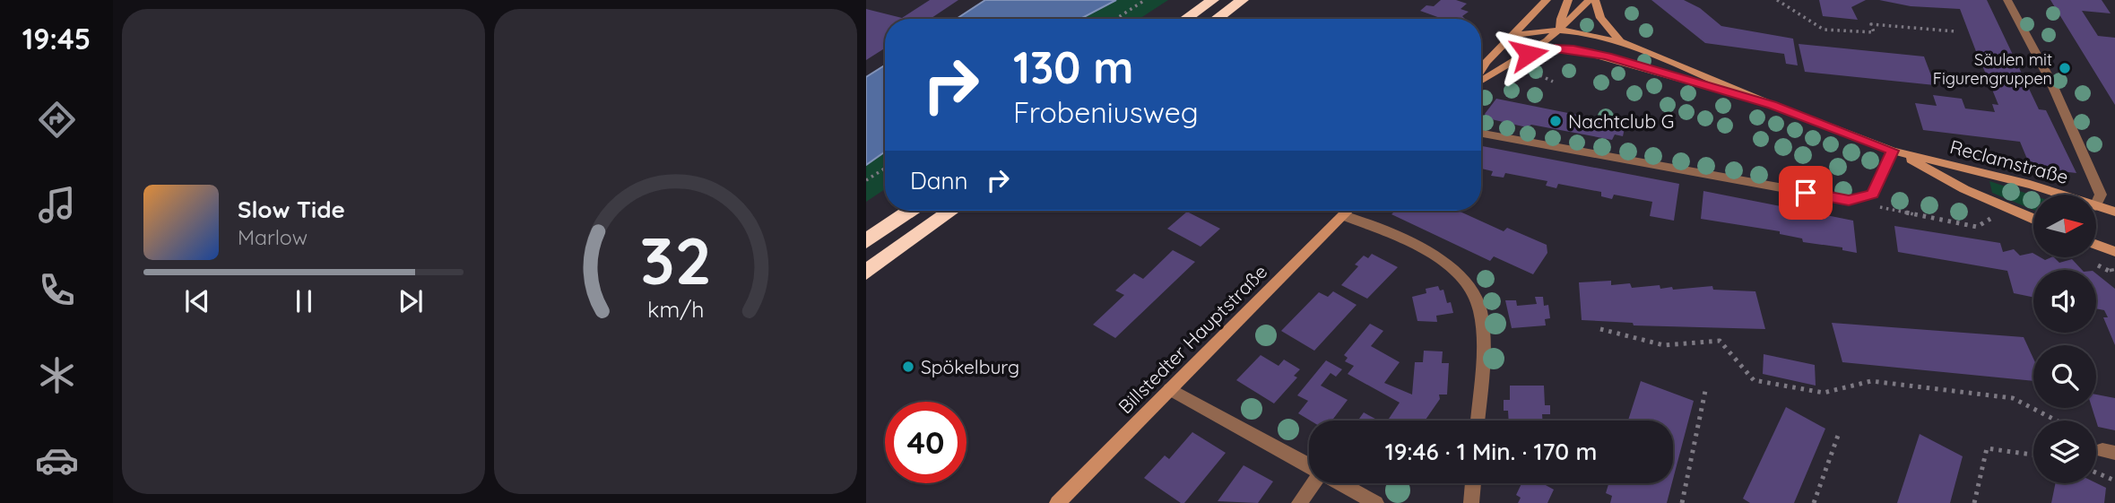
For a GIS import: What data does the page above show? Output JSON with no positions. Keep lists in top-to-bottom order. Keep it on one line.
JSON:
{"streets":{"street":["Reclamstraße","Billstedter Hauptstraße"]},"places":["Säulen mit Figurengruppen","Nachtclub G","Spökelburg"],"north":"right","page":{"tabs":"19:45","turn":["130 m","Frobeniusweg"],"then":"Dann","song":["Slow Tide","Marlow"],"limit":"40","trip":"19:46 · 1 Min. · 170 m","gauge":["32","km/h"]}}
